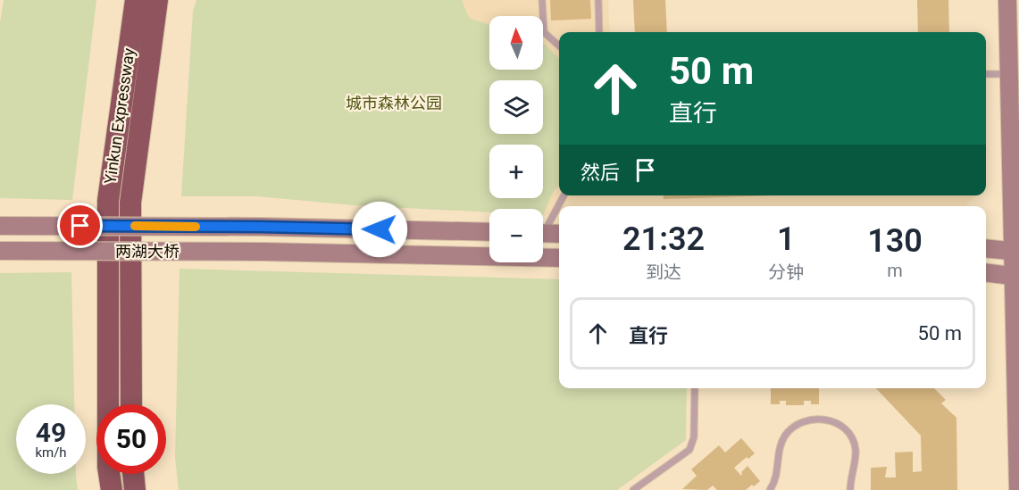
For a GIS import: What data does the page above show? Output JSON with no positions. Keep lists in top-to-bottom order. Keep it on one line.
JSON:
{"streets":{"highway":["Yinkun Expressway"],"main road":["两湖大桥"]},"parks":["城市森林公园"],"north":"top","page":{"map_buttons":["+","−"],"turn":["50 m","直行"],"then":"然后","eta":["21:32","到达","1","分钟","130","m"],"list":[{"name":"直行","value":"50 m"}],"speed":"49 km/h","limit":"50"}}
